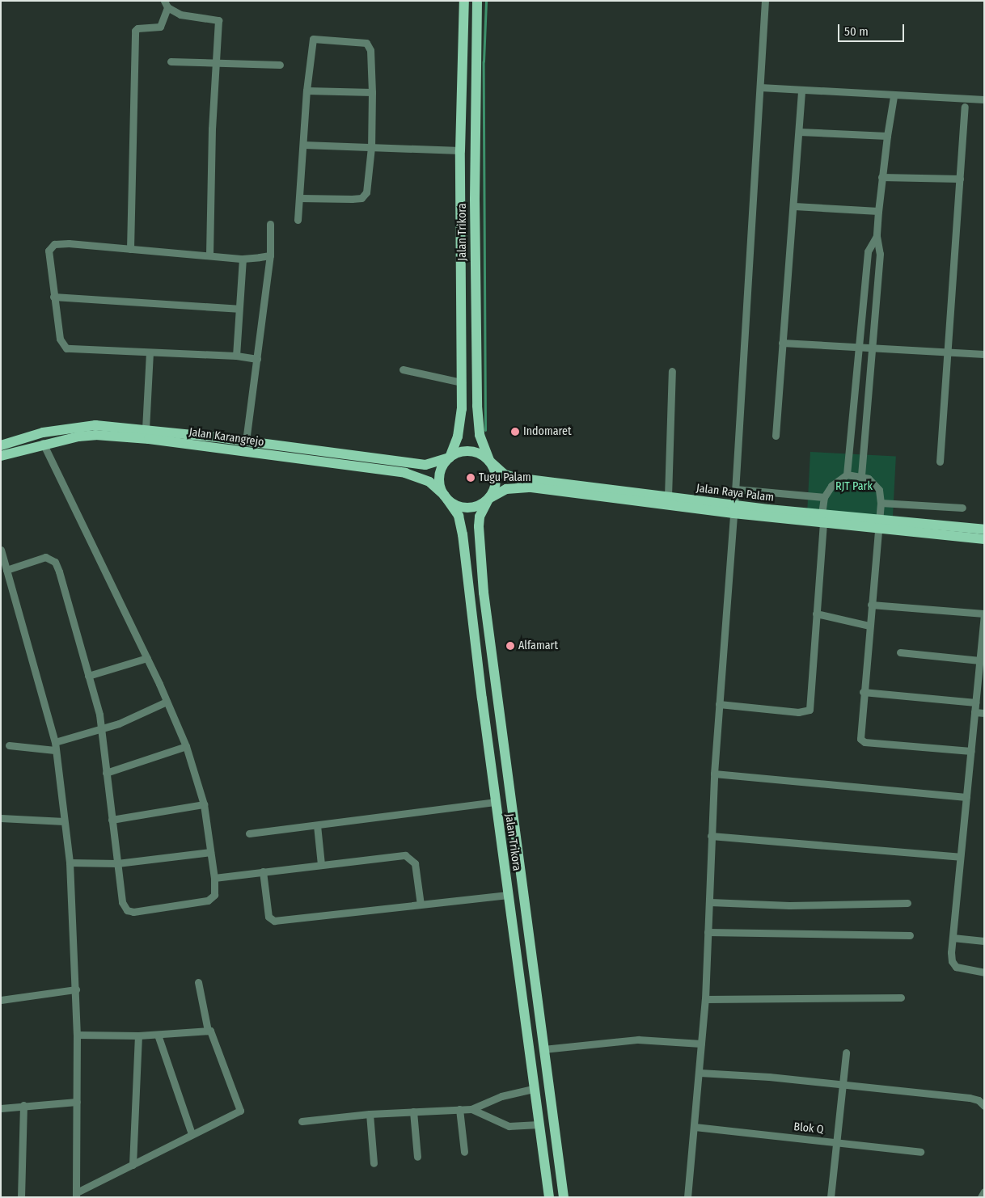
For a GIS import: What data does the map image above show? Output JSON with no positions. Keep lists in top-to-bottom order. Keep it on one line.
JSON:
{"streets":{"main road":["Jalan Trikora","Jalan Karangrejo","Jalan Raya Palam"],"street":["Blok Q"]},"crossings":[["Jalan Trikora","Jalan Karangrejo"],["Jalan Trikora","Jalan Raya Palam"],["Jalan Karangrejo","Jalan Raya Palam"]],"parks":["RJT Park"],"places":["Indomaret","Tugu Palam","Alfamart"],"scale_bar":"50 m"}
